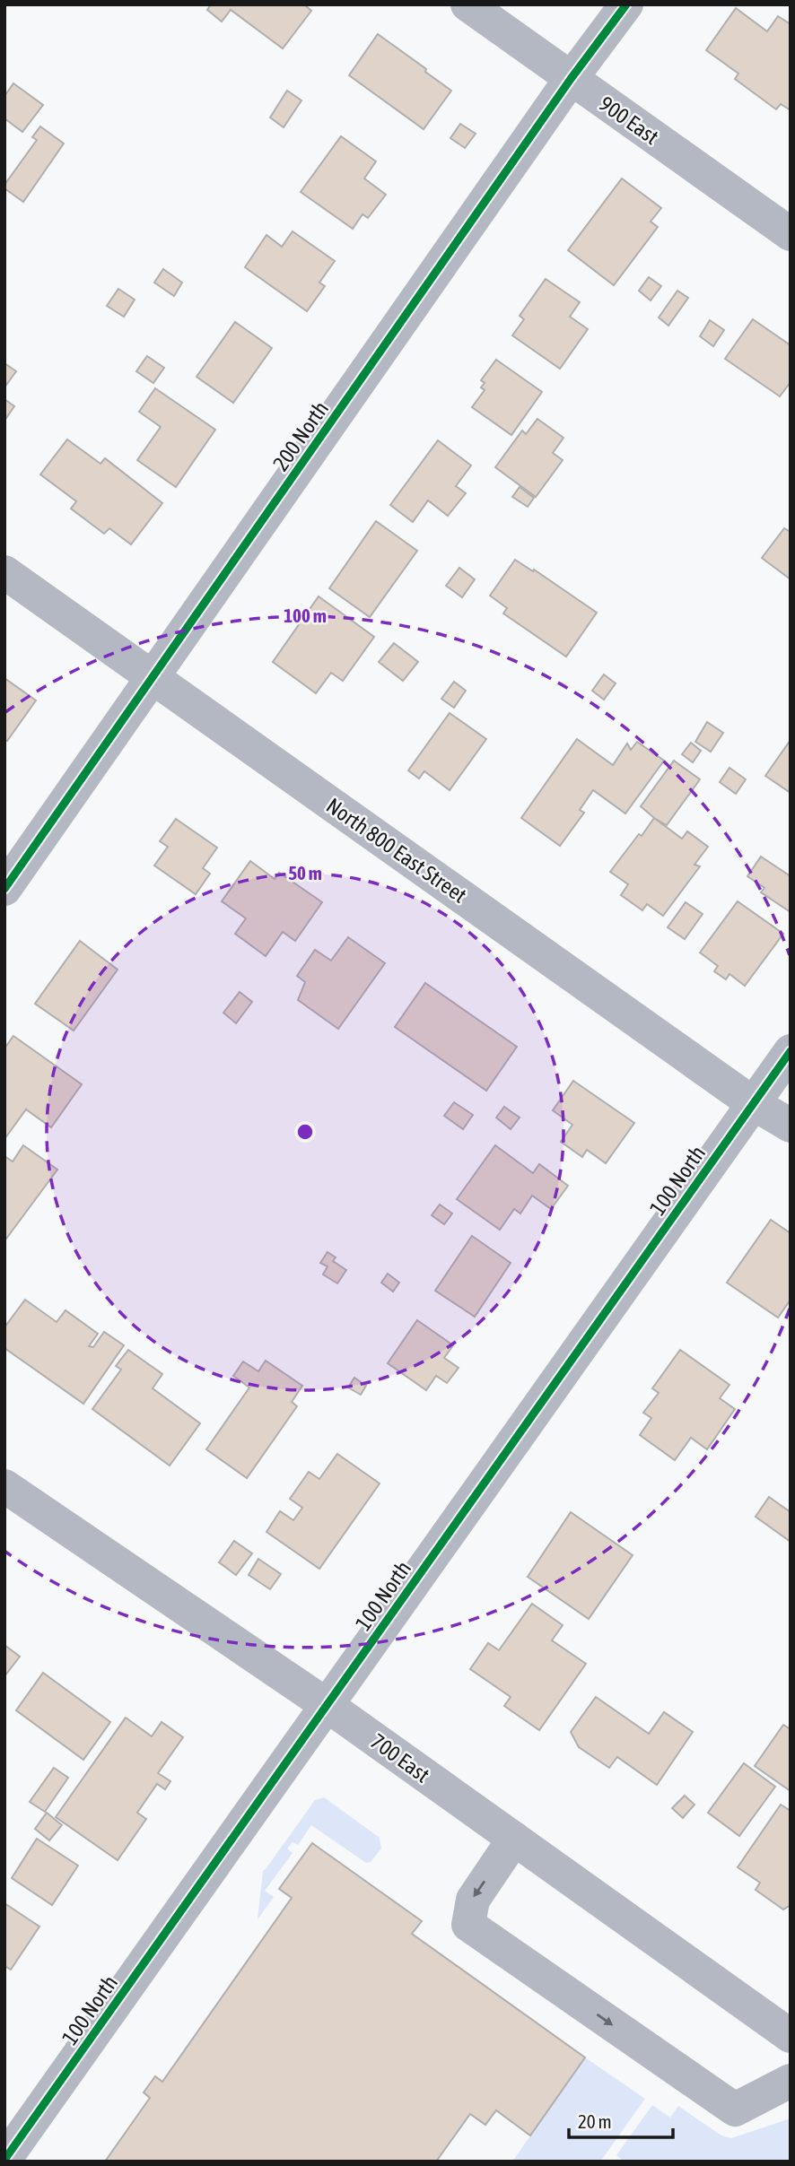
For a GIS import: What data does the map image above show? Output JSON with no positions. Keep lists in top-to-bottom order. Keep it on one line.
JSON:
{"streets":{"street":["900 East","200 North","North 800 East Street","100 North","700 East"]},"crossings":[["900 East","200 North"],["200 North","North 800 East Street"],["North 800 East Street","100 North"],["100 North","700 East"]],"scale_bar":"20 m","rings":["100 m","50 m"]}
